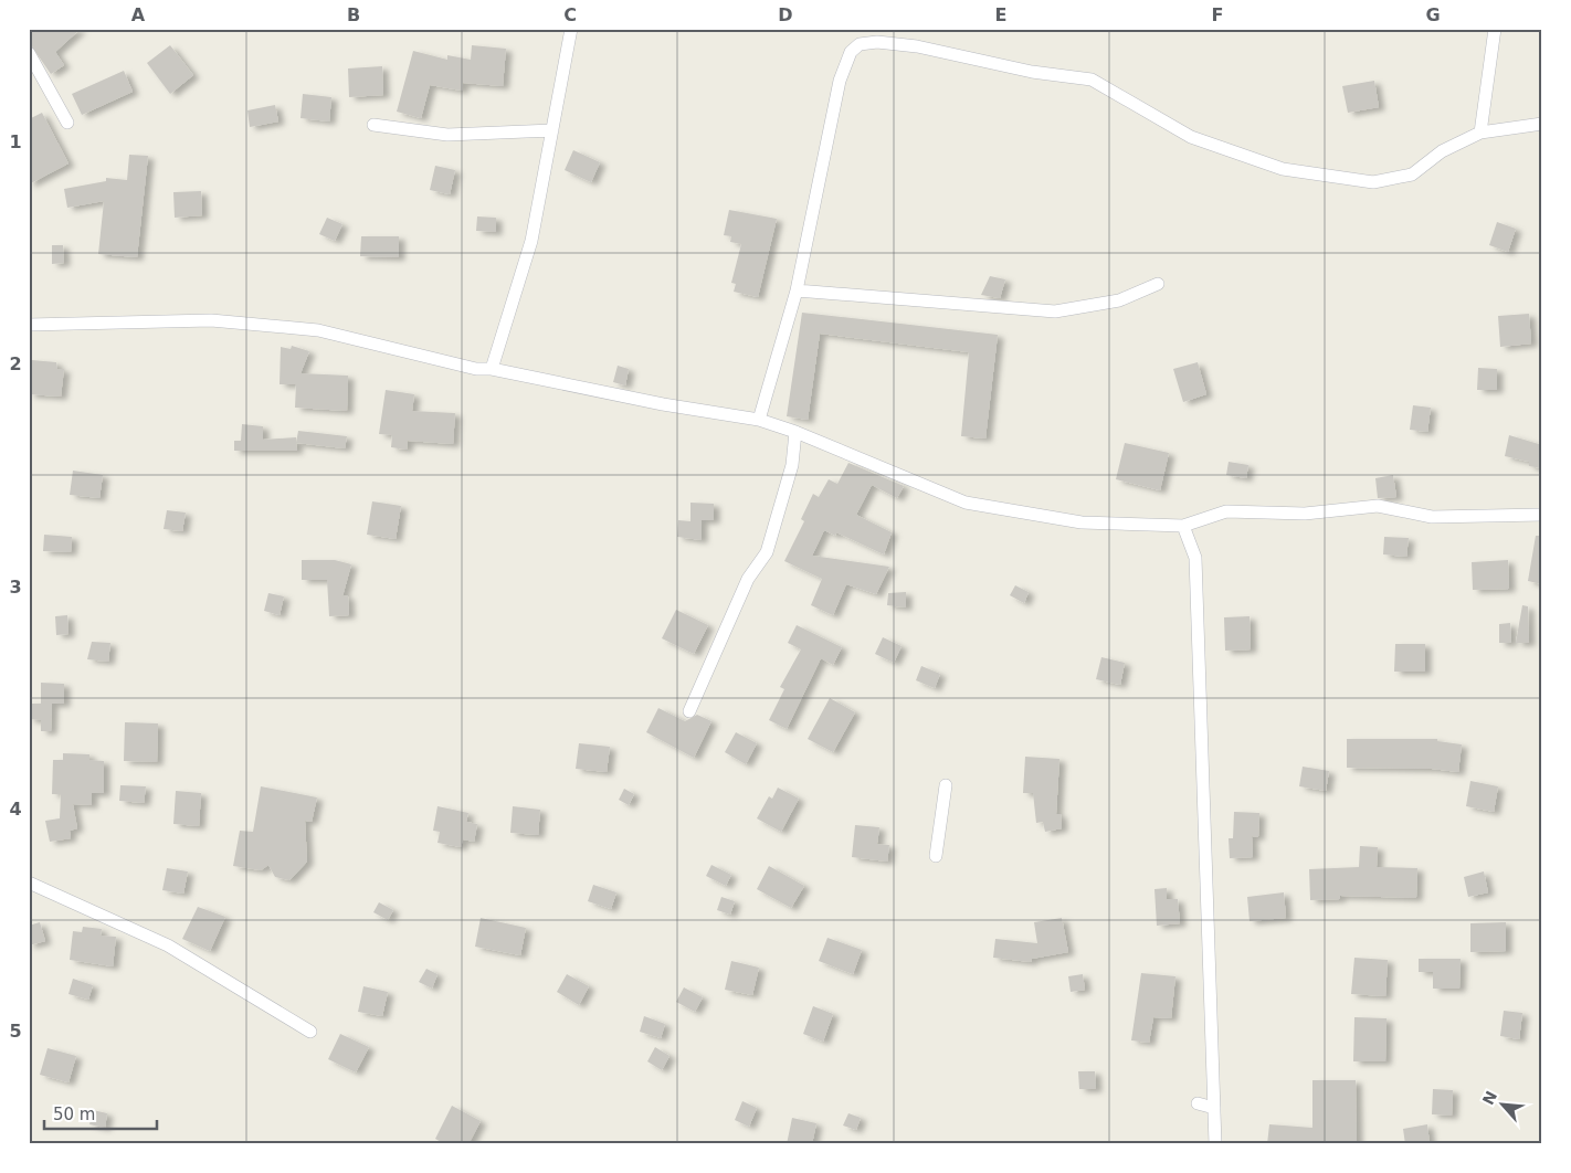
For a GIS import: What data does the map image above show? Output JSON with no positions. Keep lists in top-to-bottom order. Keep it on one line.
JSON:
{"scale_bar":"50 m","north":"top left","grid":{"columns":["A","B","C","D","E","F","G"],"rows":["1","2","3","4","5"]}}
